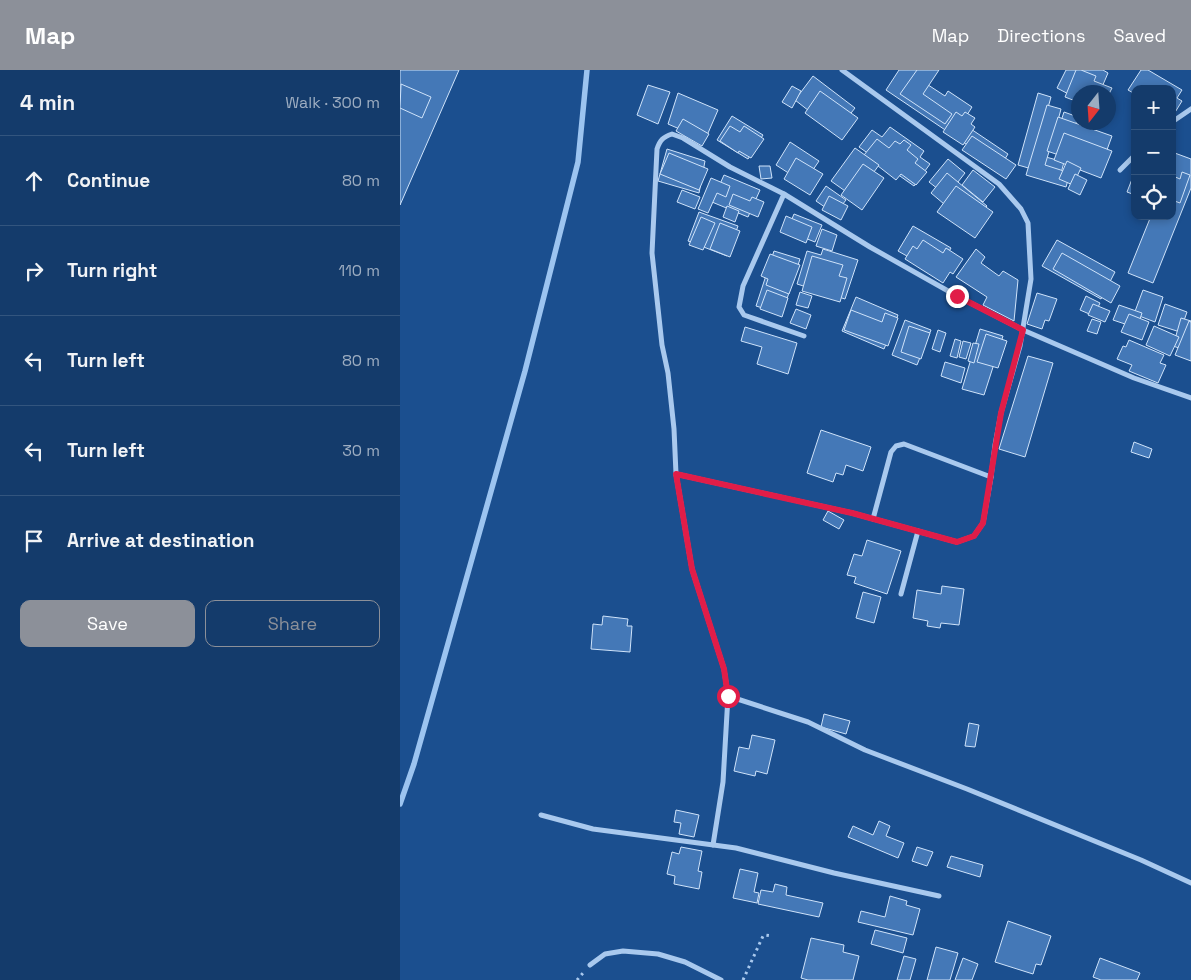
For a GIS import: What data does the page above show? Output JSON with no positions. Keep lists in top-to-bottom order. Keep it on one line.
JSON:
{"north":"bottom","page":{"header":"Map","nav":["Map","Directions","Saved"],"heading":["4 min","Walk · 300 m"],"map_buttons":["+","−"],"list":[["Continue","80 m"],["Turn right","110 m"],["Turn left","80 m"],["Turn left","30 m"],"Arrive at destination"],"buttons":["Save","Share"]}}
